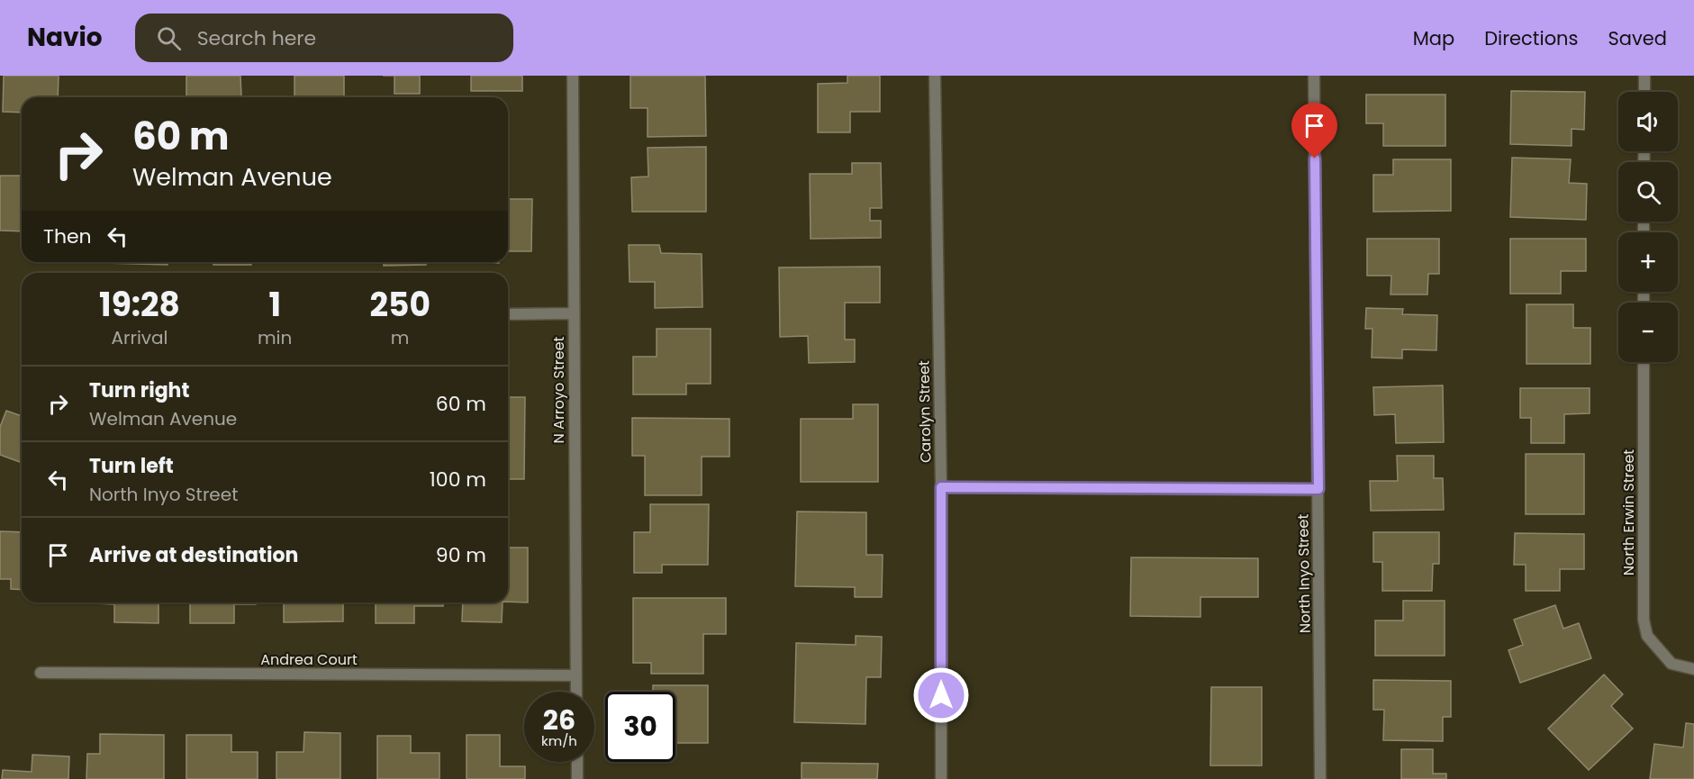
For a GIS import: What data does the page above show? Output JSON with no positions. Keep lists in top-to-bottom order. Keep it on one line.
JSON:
{"streets":{"street":["N Arroyo Street","Carolyn Street","North Erwin Street","North Inyo Street","Andrea Court"]},"crossings":[["N Arroyo Street","Andrea Court"]],"page":{"header":"Navio","search":"Search here","nav":["Map","Directions","Saved"],"map_buttons":["+","−"],"turn":["60 m","Welman Avenue"],"then":"Then","eta":["19:28","Arrival","1","min","250","m"],"list":[{"name":"Turn right","note":"Welman Avenue","value":"60 m"},{"name":"Turn left","note":"North Inyo Street","value":"100 m"},{"name":"Arrive at destination","value":"90 m"}],"speed":"26 km/h","limit":"30"}}
